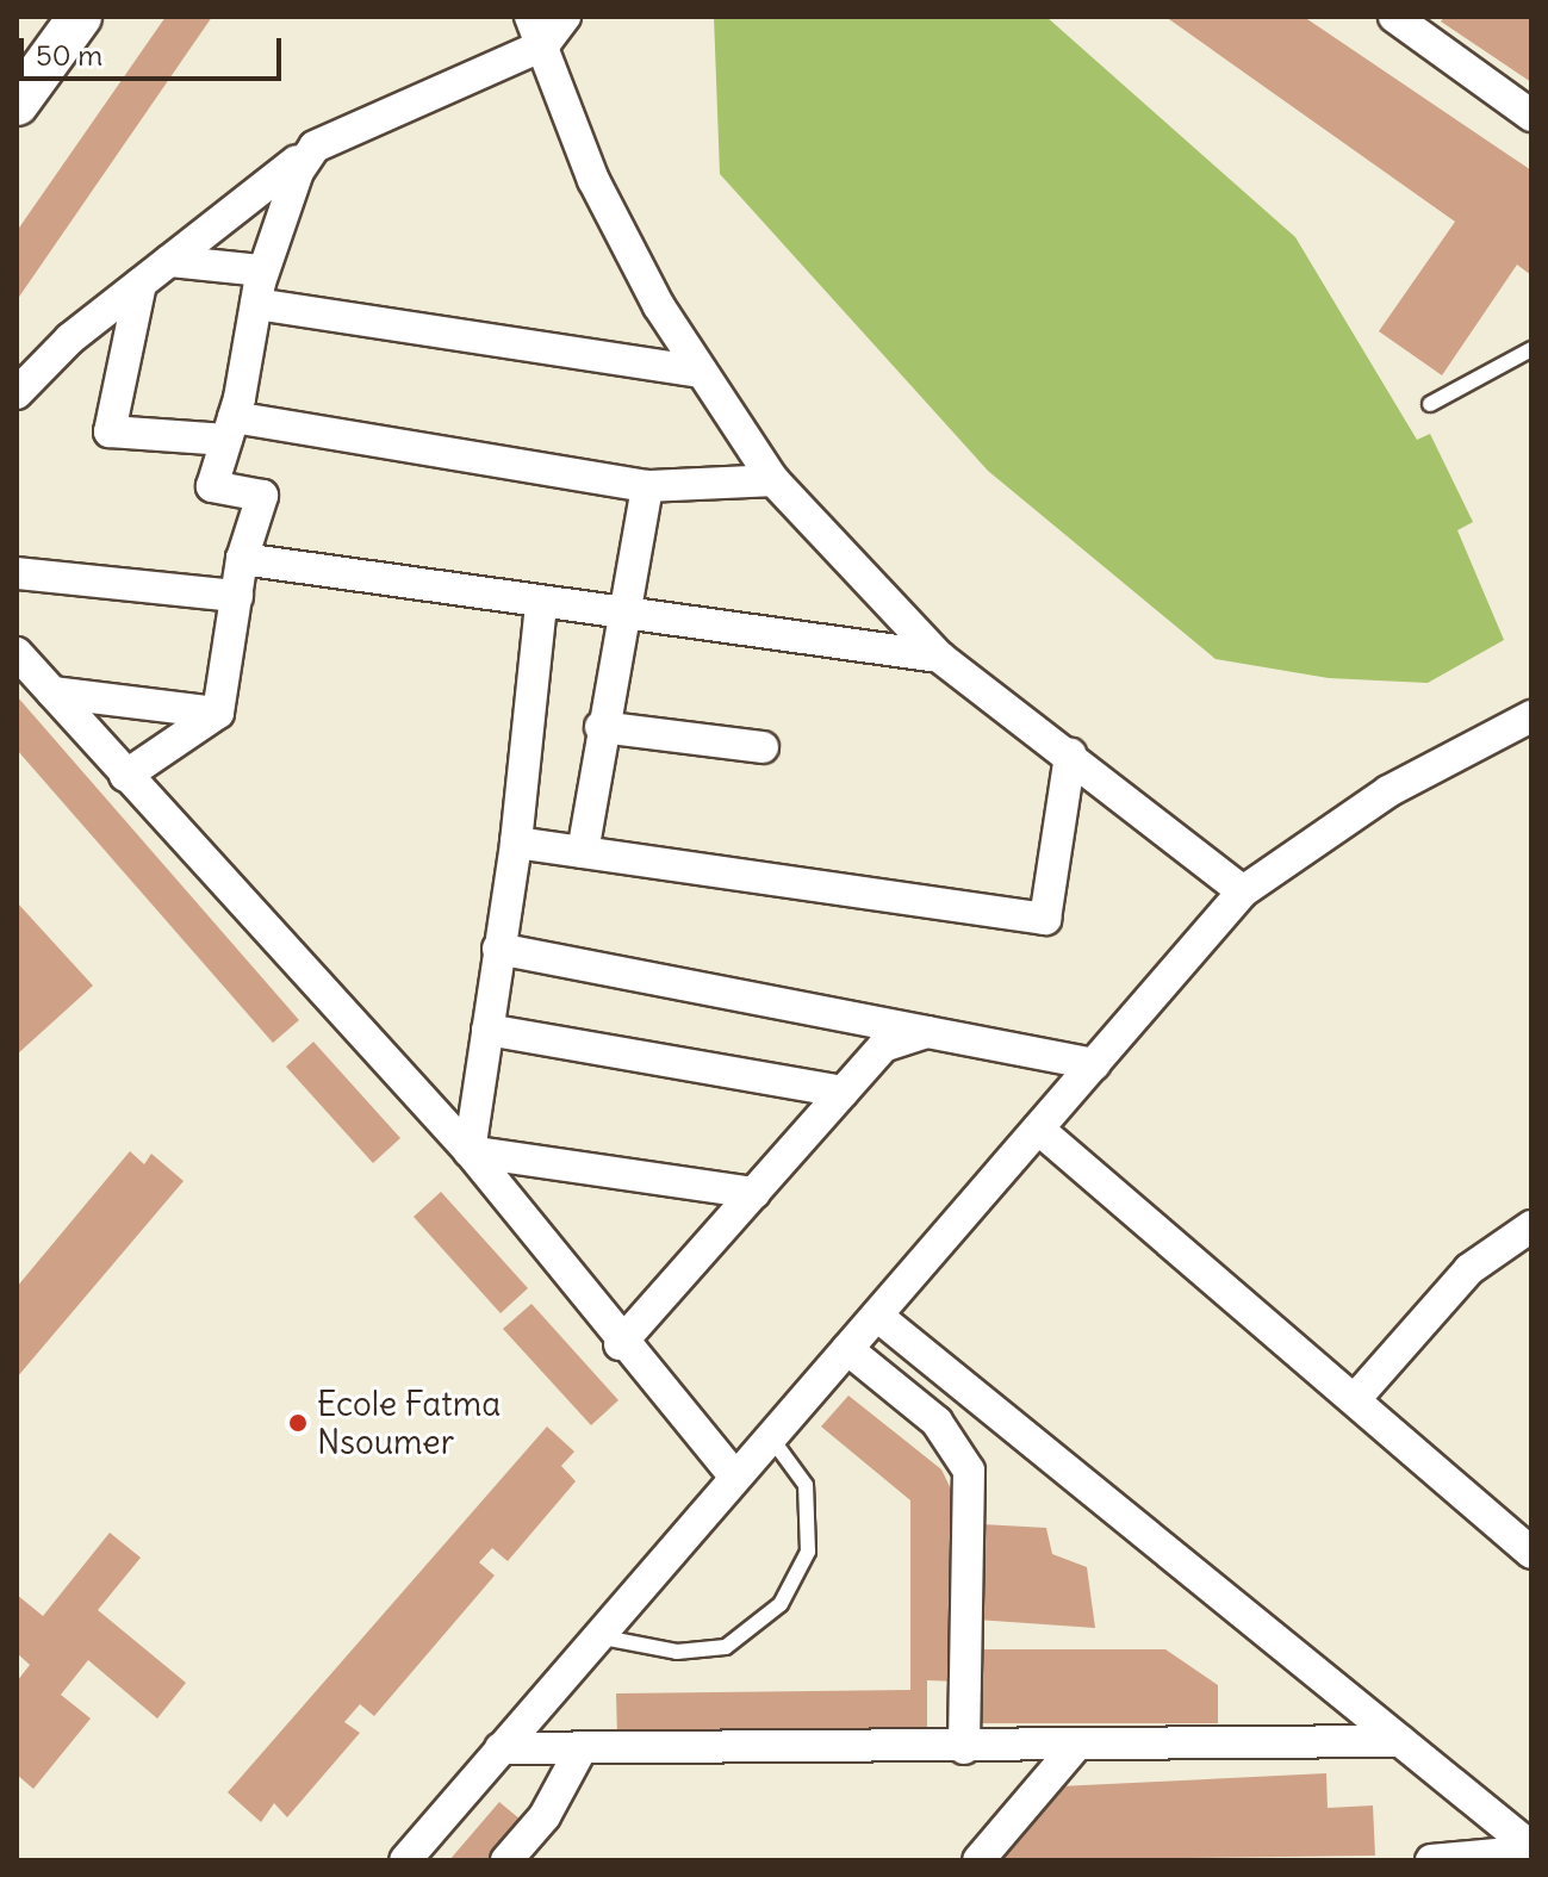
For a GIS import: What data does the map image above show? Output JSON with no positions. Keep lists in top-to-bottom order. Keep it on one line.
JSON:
{"places":["Ecole Fatma Nsoumer"],"scale_bar":"50 m"}
